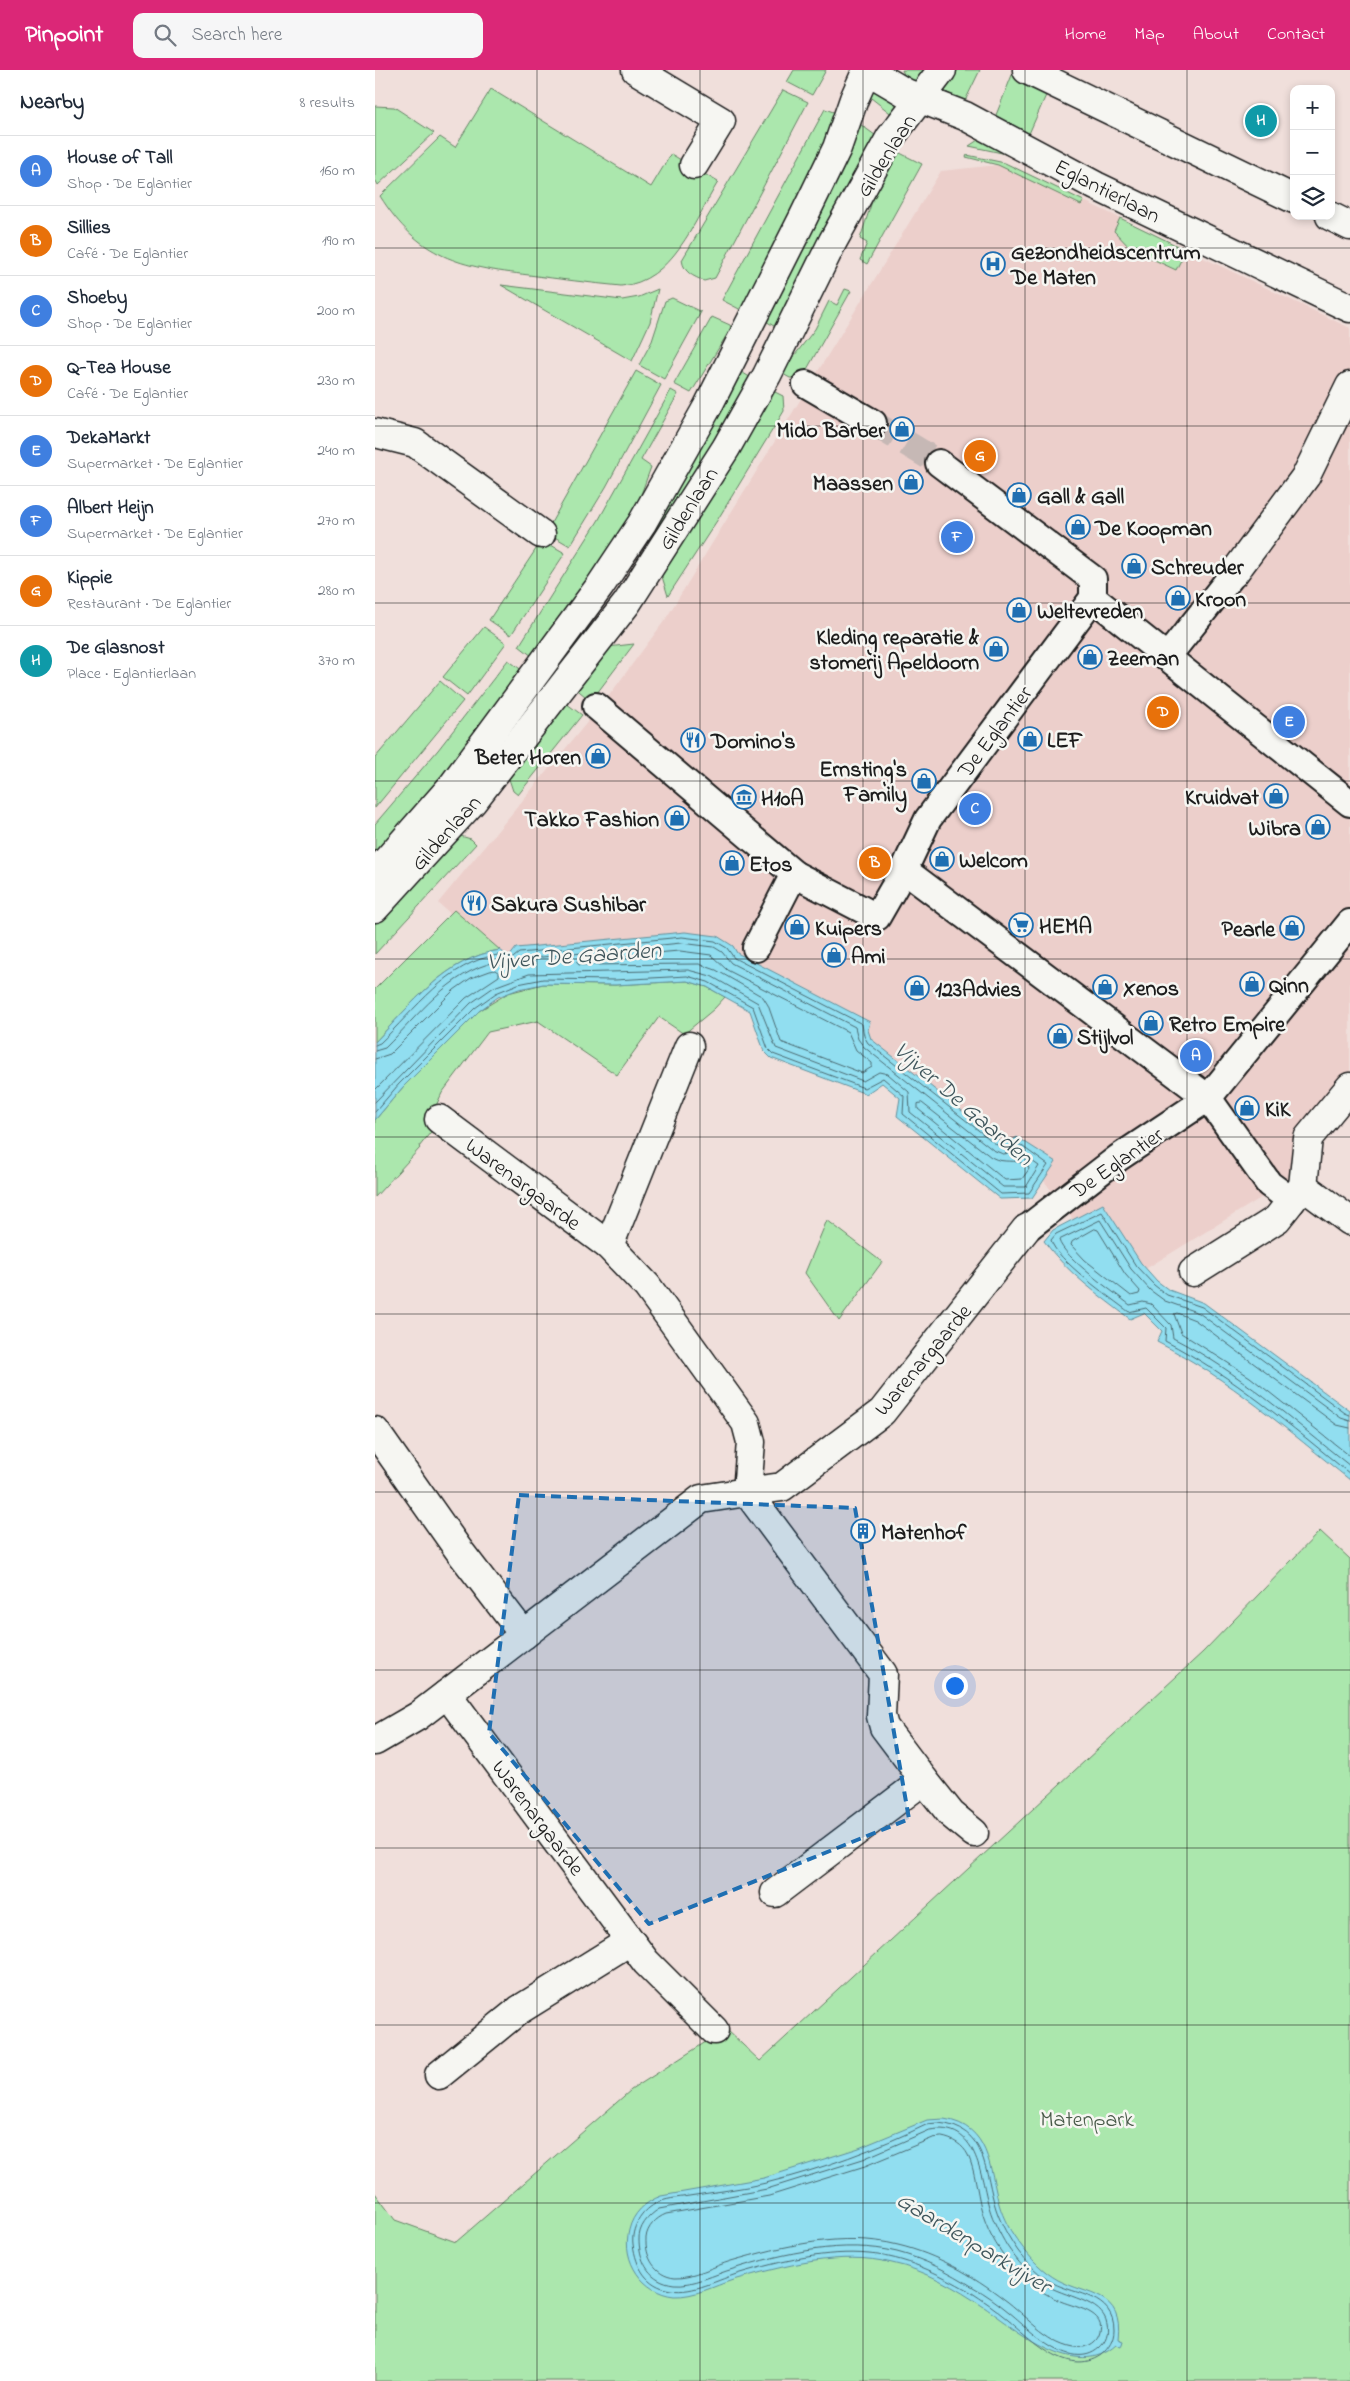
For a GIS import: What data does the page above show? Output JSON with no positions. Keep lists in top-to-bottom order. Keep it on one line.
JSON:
{"streets":{"street":["Gildenlaan","Eglantierlaan","De Eglantier","Warenargaarde"]},"crossings":[["Gildenlaan","Eglantierlaan"],["De Eglantier","Warenargaarde"]],"water":["Vijver De Gaarden","Gaardenparkvijver"],"parks":["Matenpark"],"places":{"hospital":["Gezondheidscentrum De Maten"],"shop":["Mido Barber","Maassen","Gall & Gall","De Koopman","Schreuder","Kroon","Weltevreden","Kleding reparatie & stomerij Apeldoorn","Zeeman","LEF","Beter Horen","Ernsting's Family","Kruidvat","Takko Fashion","Wibra","Welcom","Etos","Kuipers","Pearle","Ami","Qinn","Xenos","123Advies","Retro Empire","Stijlvol","KiK"],"restaurant":["Domino's","Sakura Sushibar"],"museum":["H10A"],"supermarket":["HEMA"],"building":["Matenhof"]},"page":{"header":"Pinpoint","search":"Search here","nav":["Home","Map","About","Contact"],"heading":["Nearby","8 results"],"map_buttons":["+","−"],"pins":["H","G","F","D","E","C","B","A"],"list":[{"mark":"A","name":"House of Tall","note":"Shop · De Eglantier","value":"160 m"},{"mark":"B","name":"Sillies","note":"Café · De Eglantier","value":"190 m"},{"mark":"C","name":"Shoeby","note":"Shop · De Eglantier","value":"200 m"},{"mark":"D","name":"Q-Tea House","note":"Café · De Eglantier","value":"230 m"},{"mark":"E","name":"DekaMarkt","note":"Supermarket · De Eglantier","value":"240 m"},{"mark":"F","name":"Albert Heijn","note":"Supermarket · De Eglantier","value":"270 m"},{"mark":"G","name":"Kippie","note":"Restaurant · De Eglantier","value":"280 m"},{"mark":"H","name":"De Glasnost","note":"Place · Eglantierlaan","value":"370 m"}]}}
